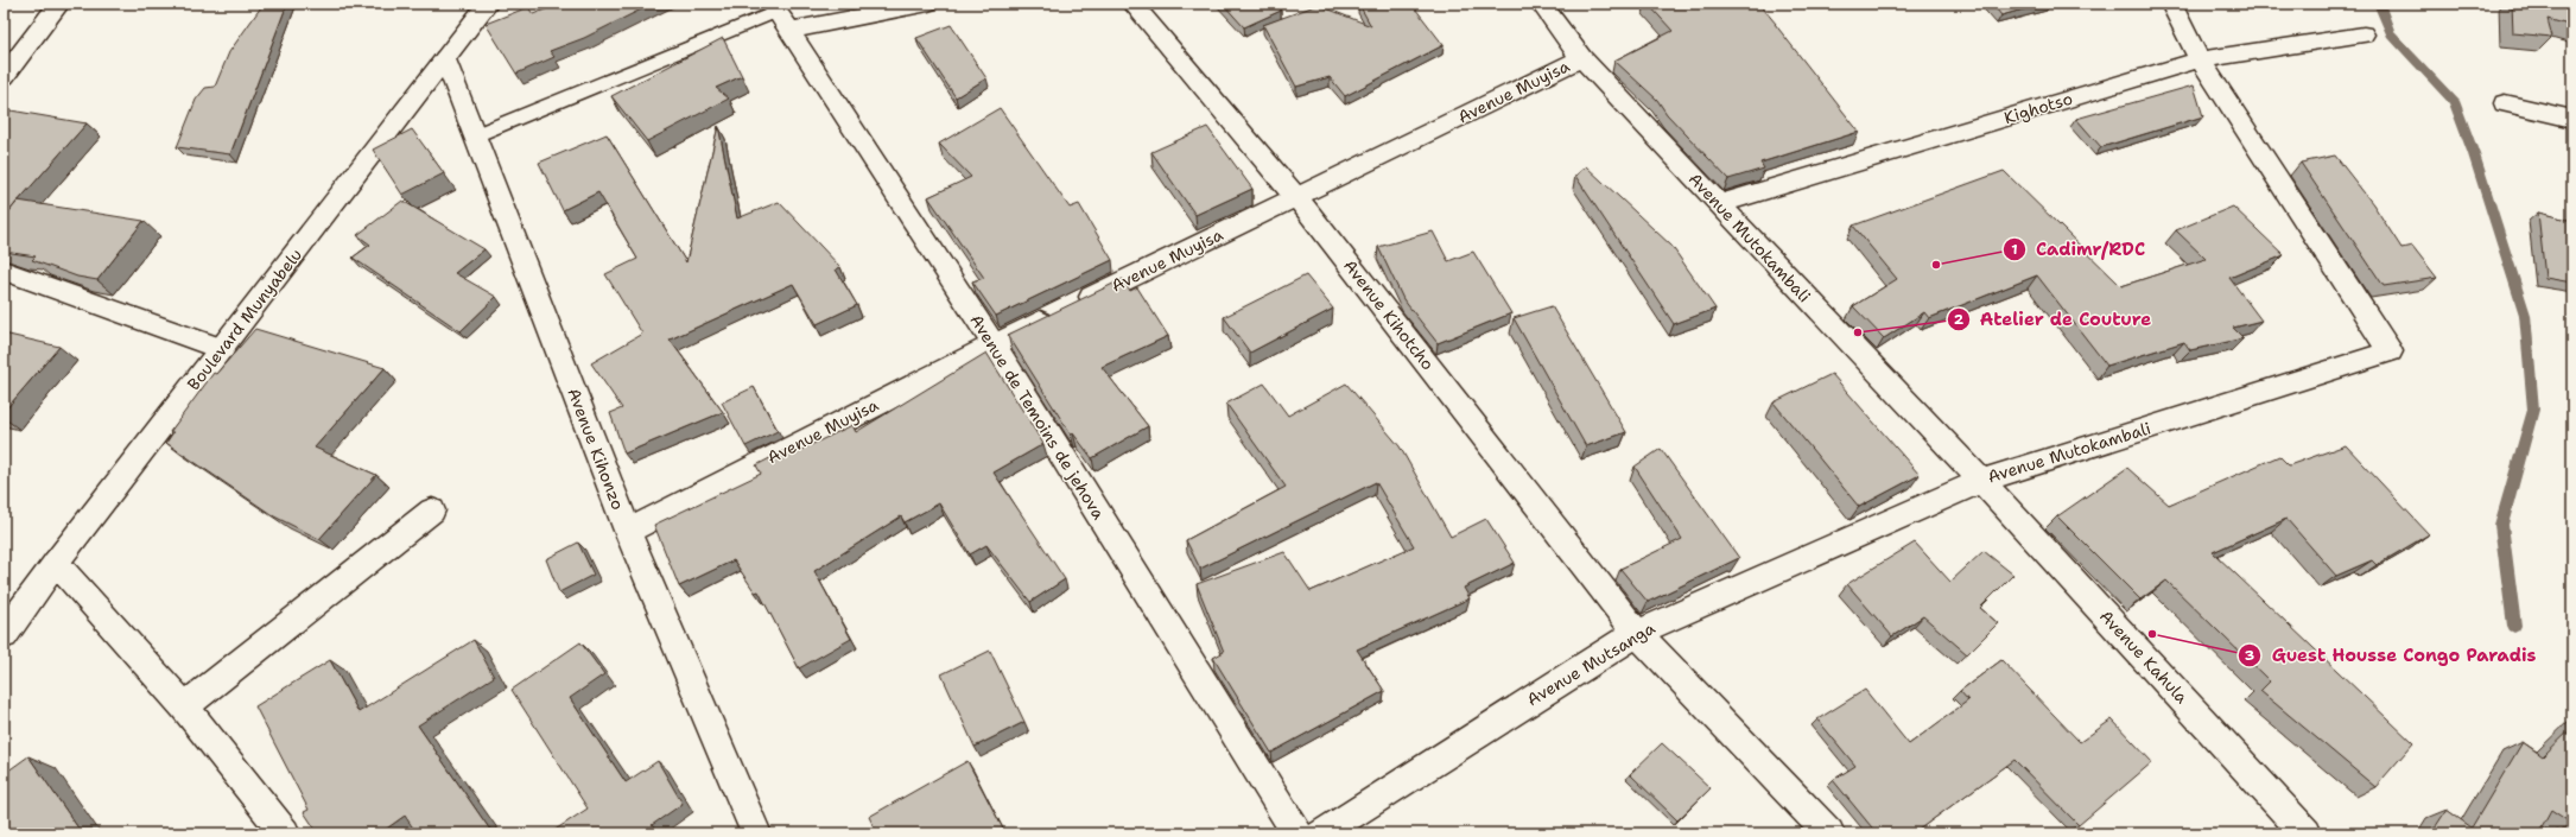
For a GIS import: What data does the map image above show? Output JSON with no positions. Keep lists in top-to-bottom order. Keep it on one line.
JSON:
{"streets":{"street":["Avenue Muyisa","Kighotso","Avenue Mutokambali","Avenue Kihotcho","Boulevard Munyabelu","Avenue de Temoins de jehova","Avenue Kihonzo","Avenue Kahula","Avenue Mutsanga"]},"crossings":[["Avenue Muyisa","Avenue Mutokambali"],["Avenue Muyisa","Avenue Kihotcho"],["Avenue Muyisa","Avenue de Temoins de jehova"],["Avenue Muyisa","Avenue Kihonzo"],["Kighotso","Avenue Mutokambali"],["Avenue Mutokambali","Avenue Kahula"],["Avenue Mutokambali","Avenue Mutsanga"],["Avenue Kihotcho","Avenue Mutsanga"],["Boulevard Munyabelu","Avenue Kihonzo"],["Avenue Kahula","Avenue Mutsanga"]],"places":["Cadimr/RDC","Atelier de Couture","Guest Housse Congo Paradis"]}
